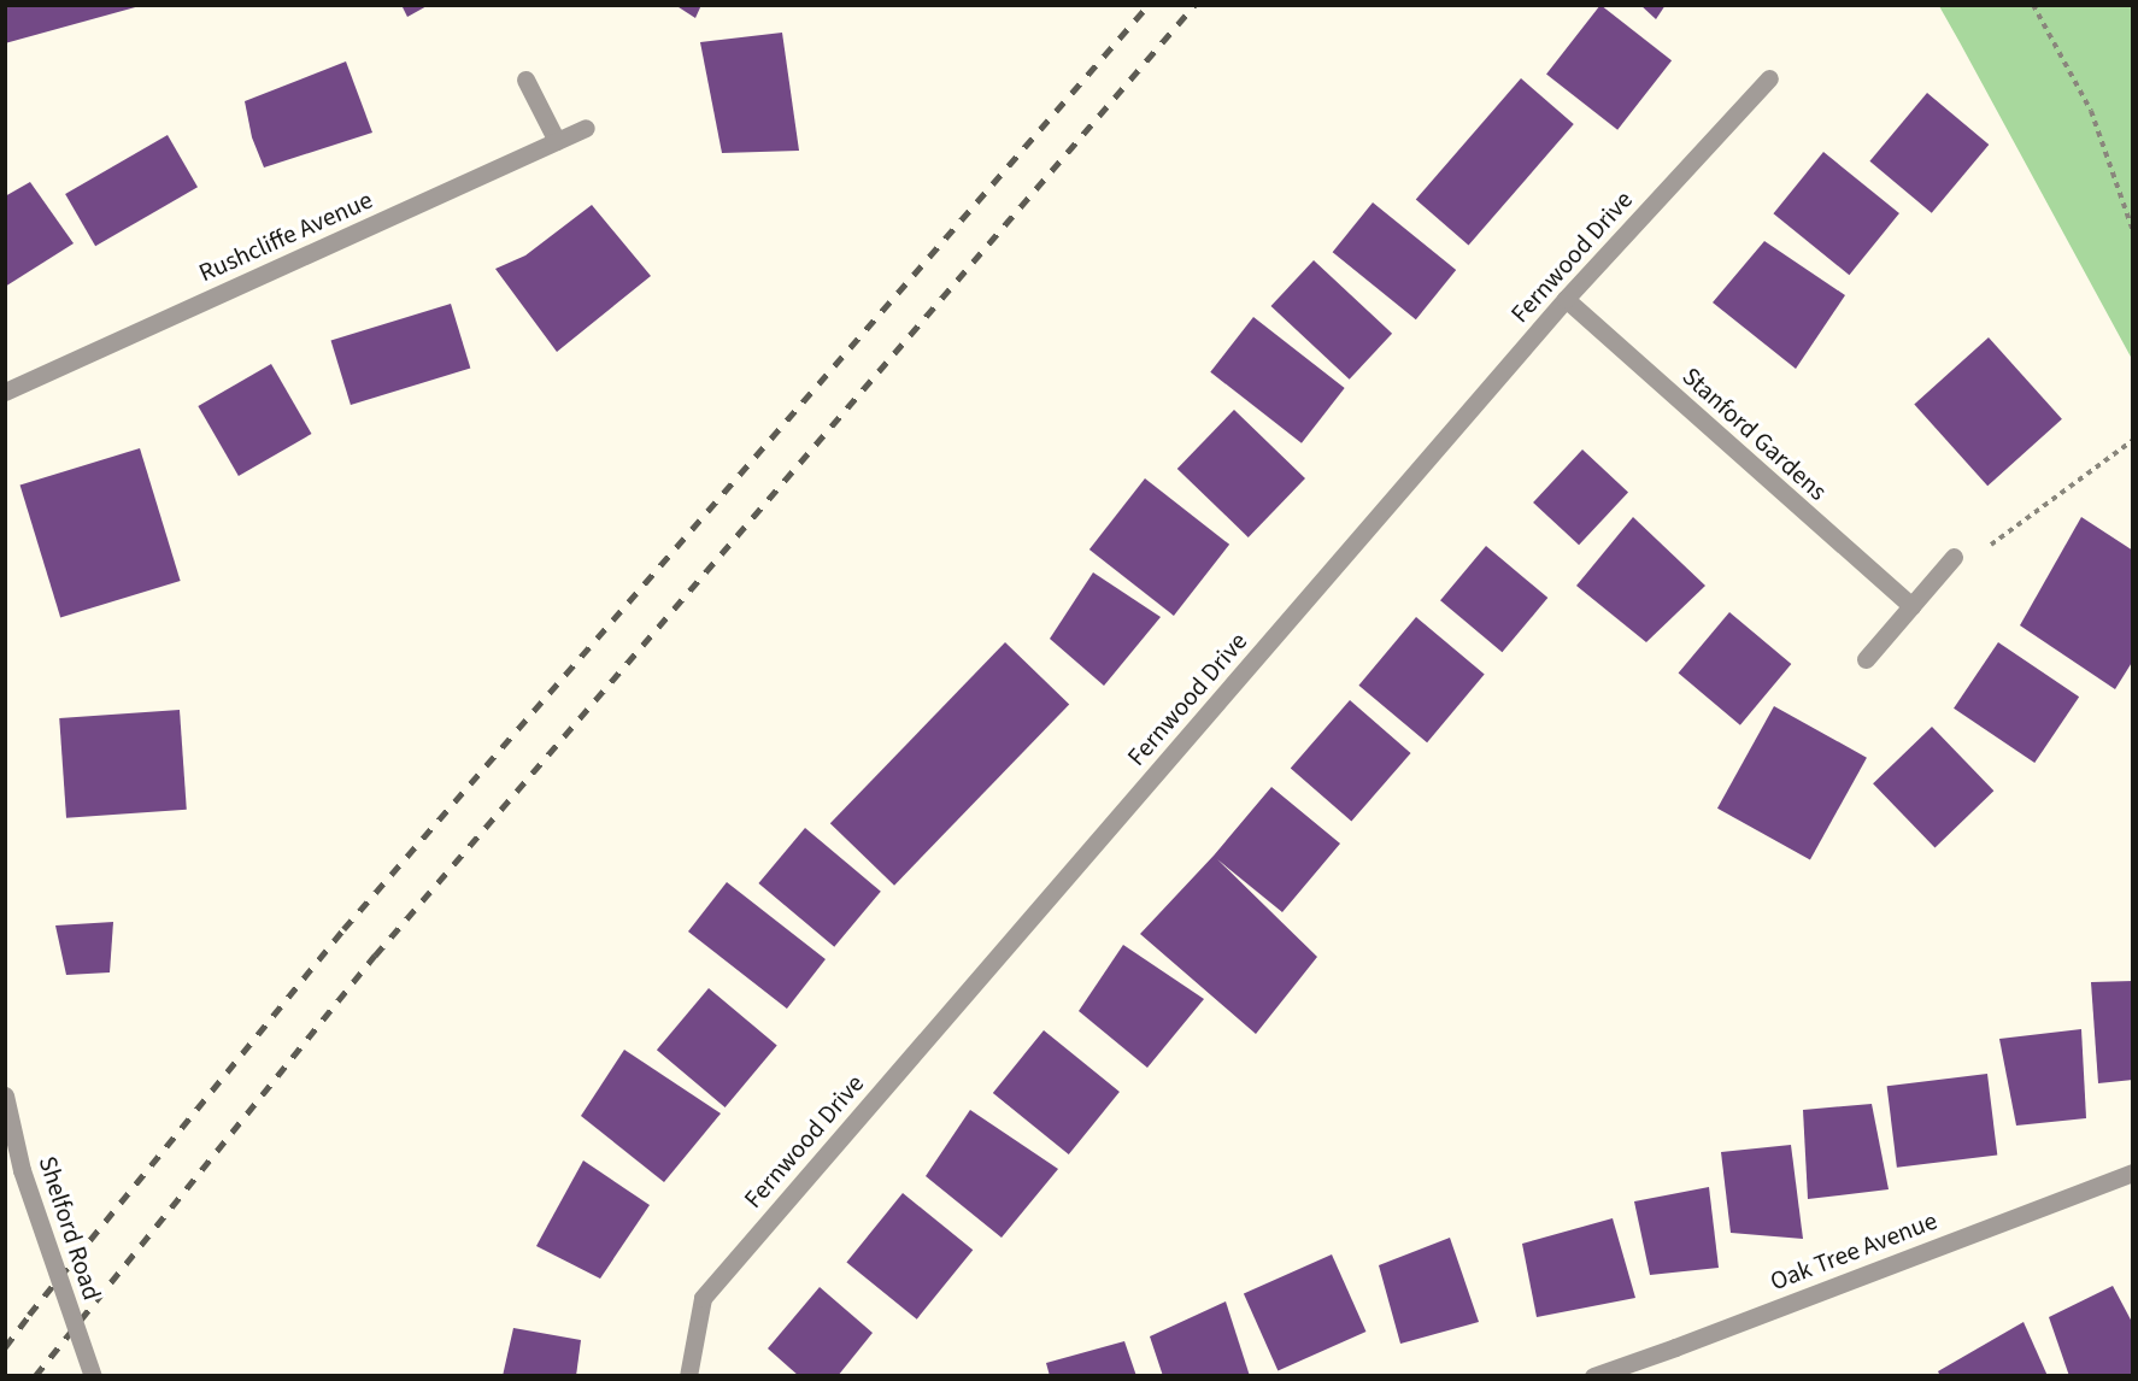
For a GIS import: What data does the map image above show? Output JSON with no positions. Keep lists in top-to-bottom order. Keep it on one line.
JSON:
{"streets":{"street":["Rushcliffe Avenue","Fernwood Drive","Stanford Gardens","Shelford Road","Oak Tree Avenue"]},"crossings":[["Fernwood Drive","Stanford Gardens"]]}
